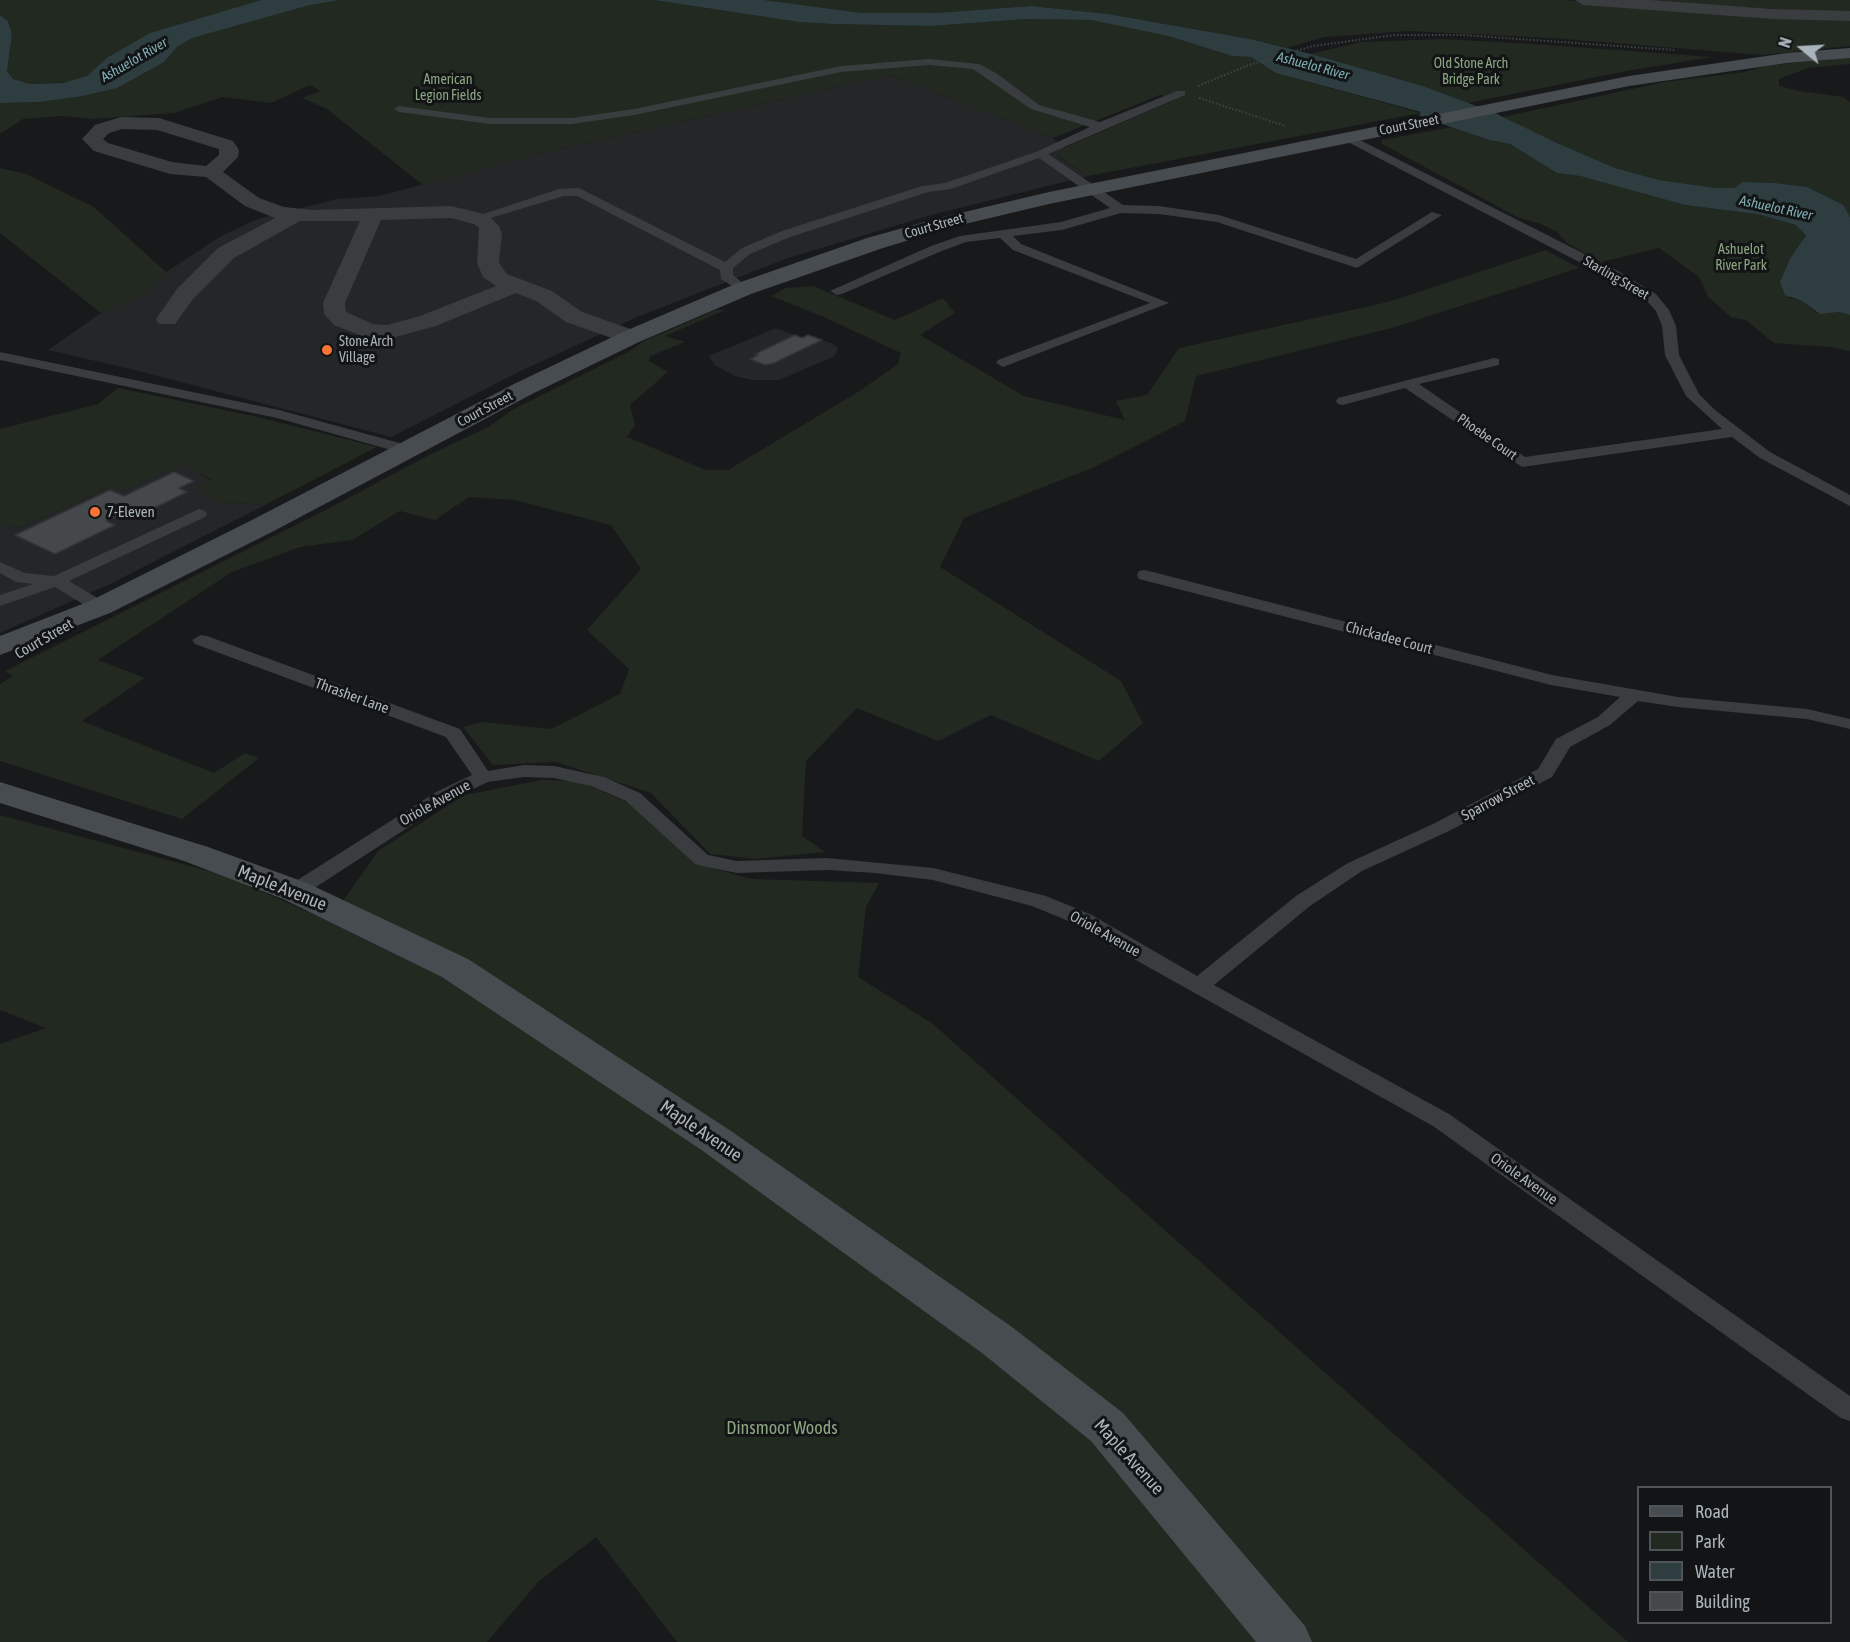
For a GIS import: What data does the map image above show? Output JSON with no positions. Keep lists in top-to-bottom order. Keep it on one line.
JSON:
{"streets":{"main road":["Court Street","Maple Avenue"],"lane":["Starling Street","Phoebe Court","Chickadee Court","Thrasher Lane","Sparrow Street","Oriole Avenue"]},"crossings":[["Court Street","Starling Street"],["Starling Street","Phoebe Court"],["Chickadee Court","Sparrow Street"],["Thrasher Lane","Oriole Avenue"],["Sparrow Street","Oriole Avenue"],["Oriole Avenue","Maple Avenue"]],"water":["Ashuelot River"],"parks":["Old Stone Arch Bridge Park","American Legion Fields","Ashuelot River Park","Dinsmoor Woods"],"places":["Stone Arch Village","7-Eleven"],"legend":["Road","Park","Water","Building"],"north":"left"}
